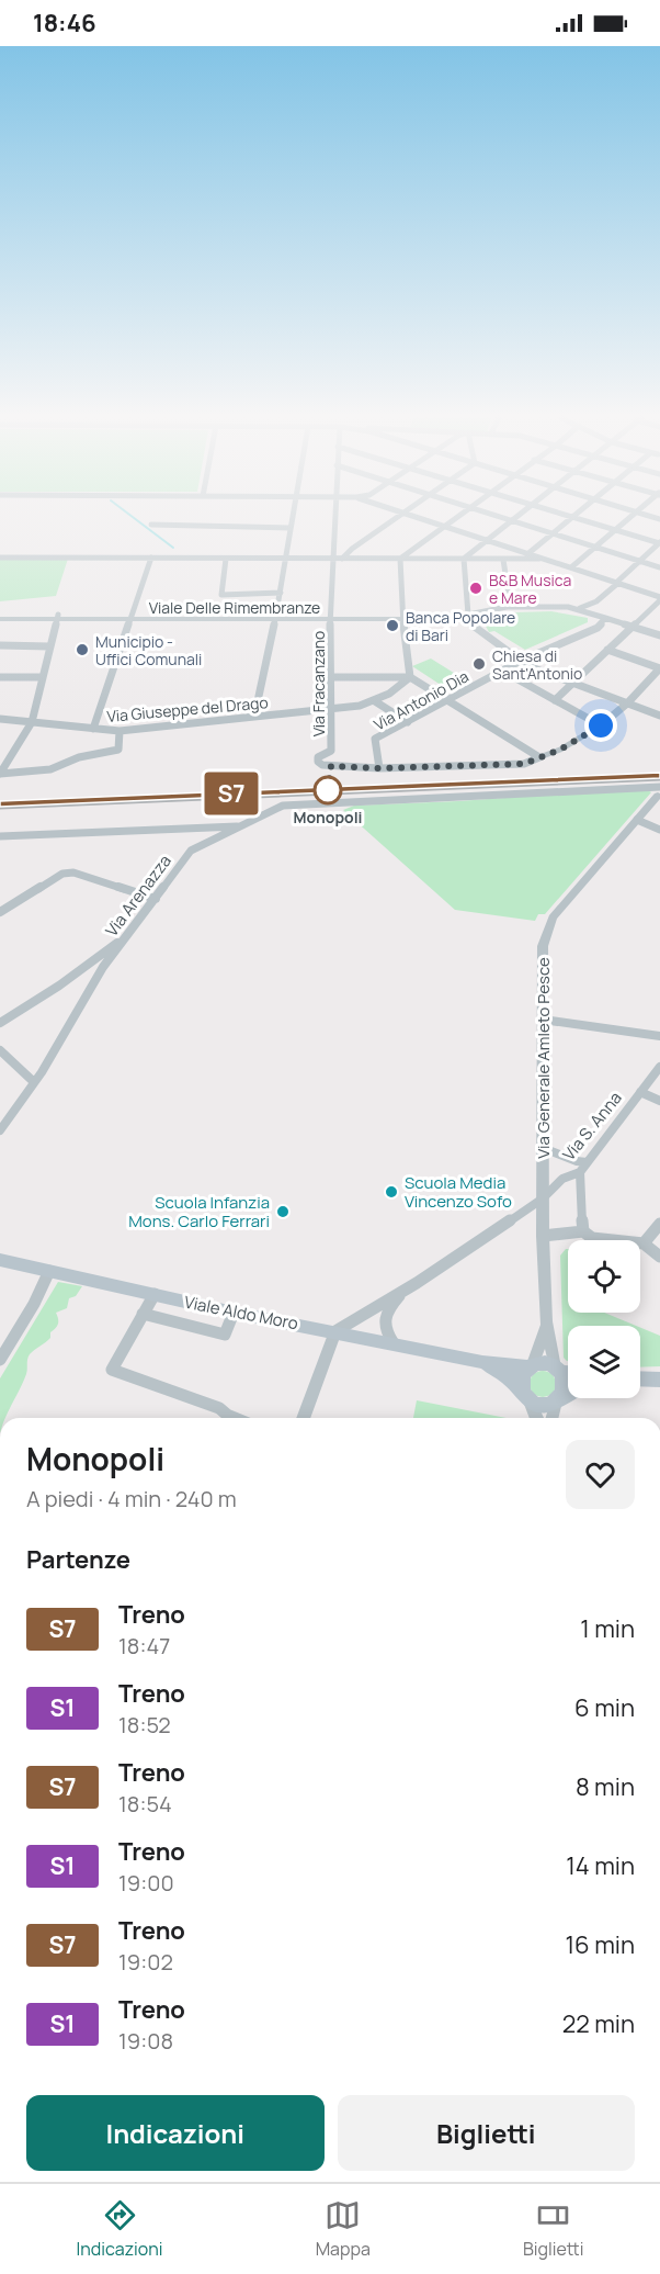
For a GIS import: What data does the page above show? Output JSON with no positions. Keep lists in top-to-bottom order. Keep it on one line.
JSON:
{"streets":{"main road":["Viale Aldo Moro"],"street":["Viale Delle Rimembranze","Via Fracanzano","Via Antonio Dia","Via Giuseppe del Drago","Via Arenazza","Via Generale Amleto Pesce","Via S. Anna"]},"crossings":[["Viale Delle Rimembranze","Via Fracanzano"],["Via Fracanzano","Via Antonio Dia"],["Via Fracanzano","Via Giuseppe del Drago"],["Via Arenazza","Via Generale Amleto Pesce"],["Via Generale Amleto Pesce","Via S. Anna"],["Via Generale Amleto Pesce","Viale Aldo Moro"]],"places":["B&B Musica e Mare","Banca Popolare di Bari","Municipio - Uffici Comunali","Chiesa di Sant'Antonio","Monopoli","Scuola Media Vincenzo Sofo","Scuola Infanzia Mons. Carlo Ferrari"],"page":{"status":"18:46","on_map":"S7","heading":[["Monopoli","A piedi · 4 min · 240 m"],"Partenze"],"list":[{"mark":"S7","name":"Treno","note":"18:47","value":"1 min"},{"mark":"S1","name":"Treno","note":"18:52","value":"6 min"},{"mark":"S7","name":"Treno","note":"18:54","value":"8 min"},{"mark":"S1","name":"Treno","note":"19:00","value":"14 min"},{"mark":"S7","name":"Treno","note":"19:02","value":"16 min"},{"mark":"S1","name":"Treno","note":"19:08","value":"22 min"}],"buttons":["Indicazioni","Biglietti"],"tabs":["Indicazioni","Mappa","Biglietti"]}}
